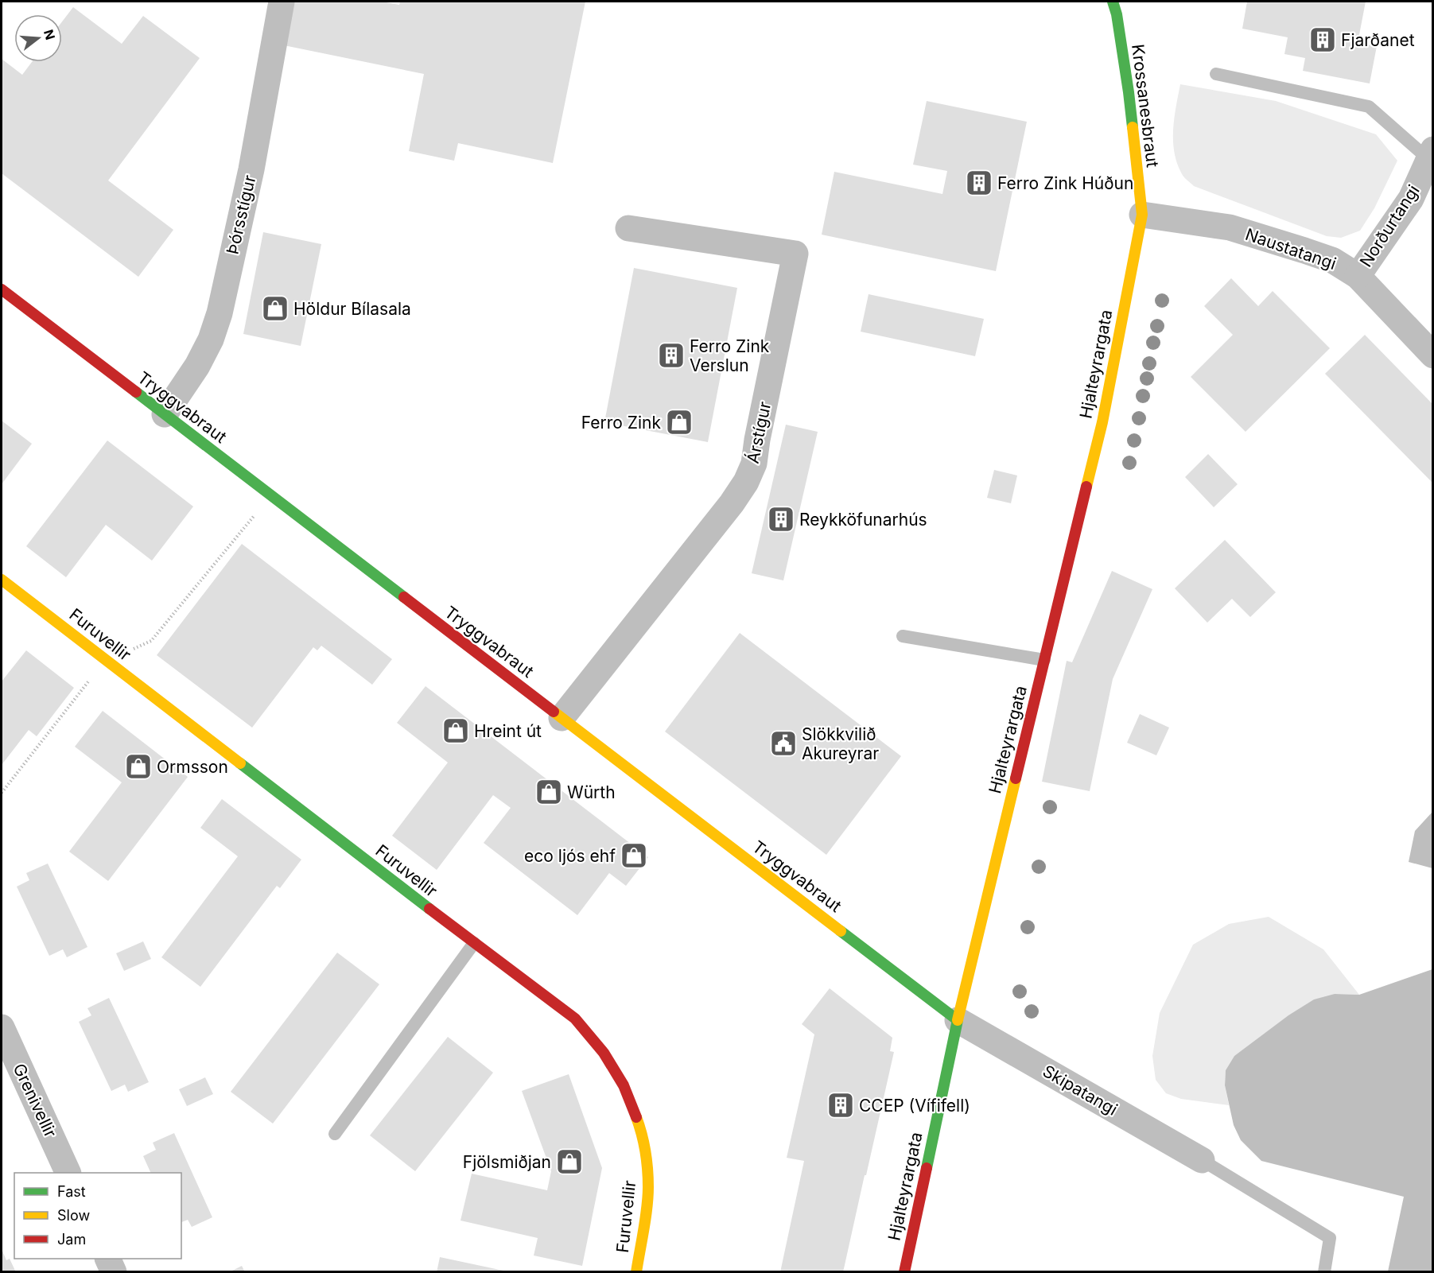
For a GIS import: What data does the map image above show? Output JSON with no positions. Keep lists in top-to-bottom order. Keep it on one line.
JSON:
{"streets":{"street":["Krossanesbraut","Þórsstígur","Norðurtangi","Naustatangi","Hjalteyrargata","Tryggvabraut","Árstígur","Furuvellir","Skipatangi","Grenivellir"]},"crossings":[["Krossanesbraut","Naustatangi"],["Krossanesbraut","Hjalteyrargata"],["Þórsstígur","Tryggvabraut"],["Norðurtangi","Naustatangi"],["Naustatangi","Hjalteyrargata"],["Hjalteyrargata","Tryggvabraut"],["Hjalteyrargata","Skipatangi"],["Tryggvabraut","Árstígur"],["Tryggvabraut","Skipatangi"]],"places":{"building":["Fjarðanet","Ferro Zink Húðun","Ferro Zink Verslun","Reykköfunarhús","CCEP (Vífifell)"],"shop":["Höldur Bílasala","Ferro Zink","Hreint út","Ormsson","Würth","eco ljós ehf","Fjölsmiðjan"],"public building":["Slökkvilið Akureyrar"]},"legend":["Fast","Slow","Jam"],"north":"right"}
